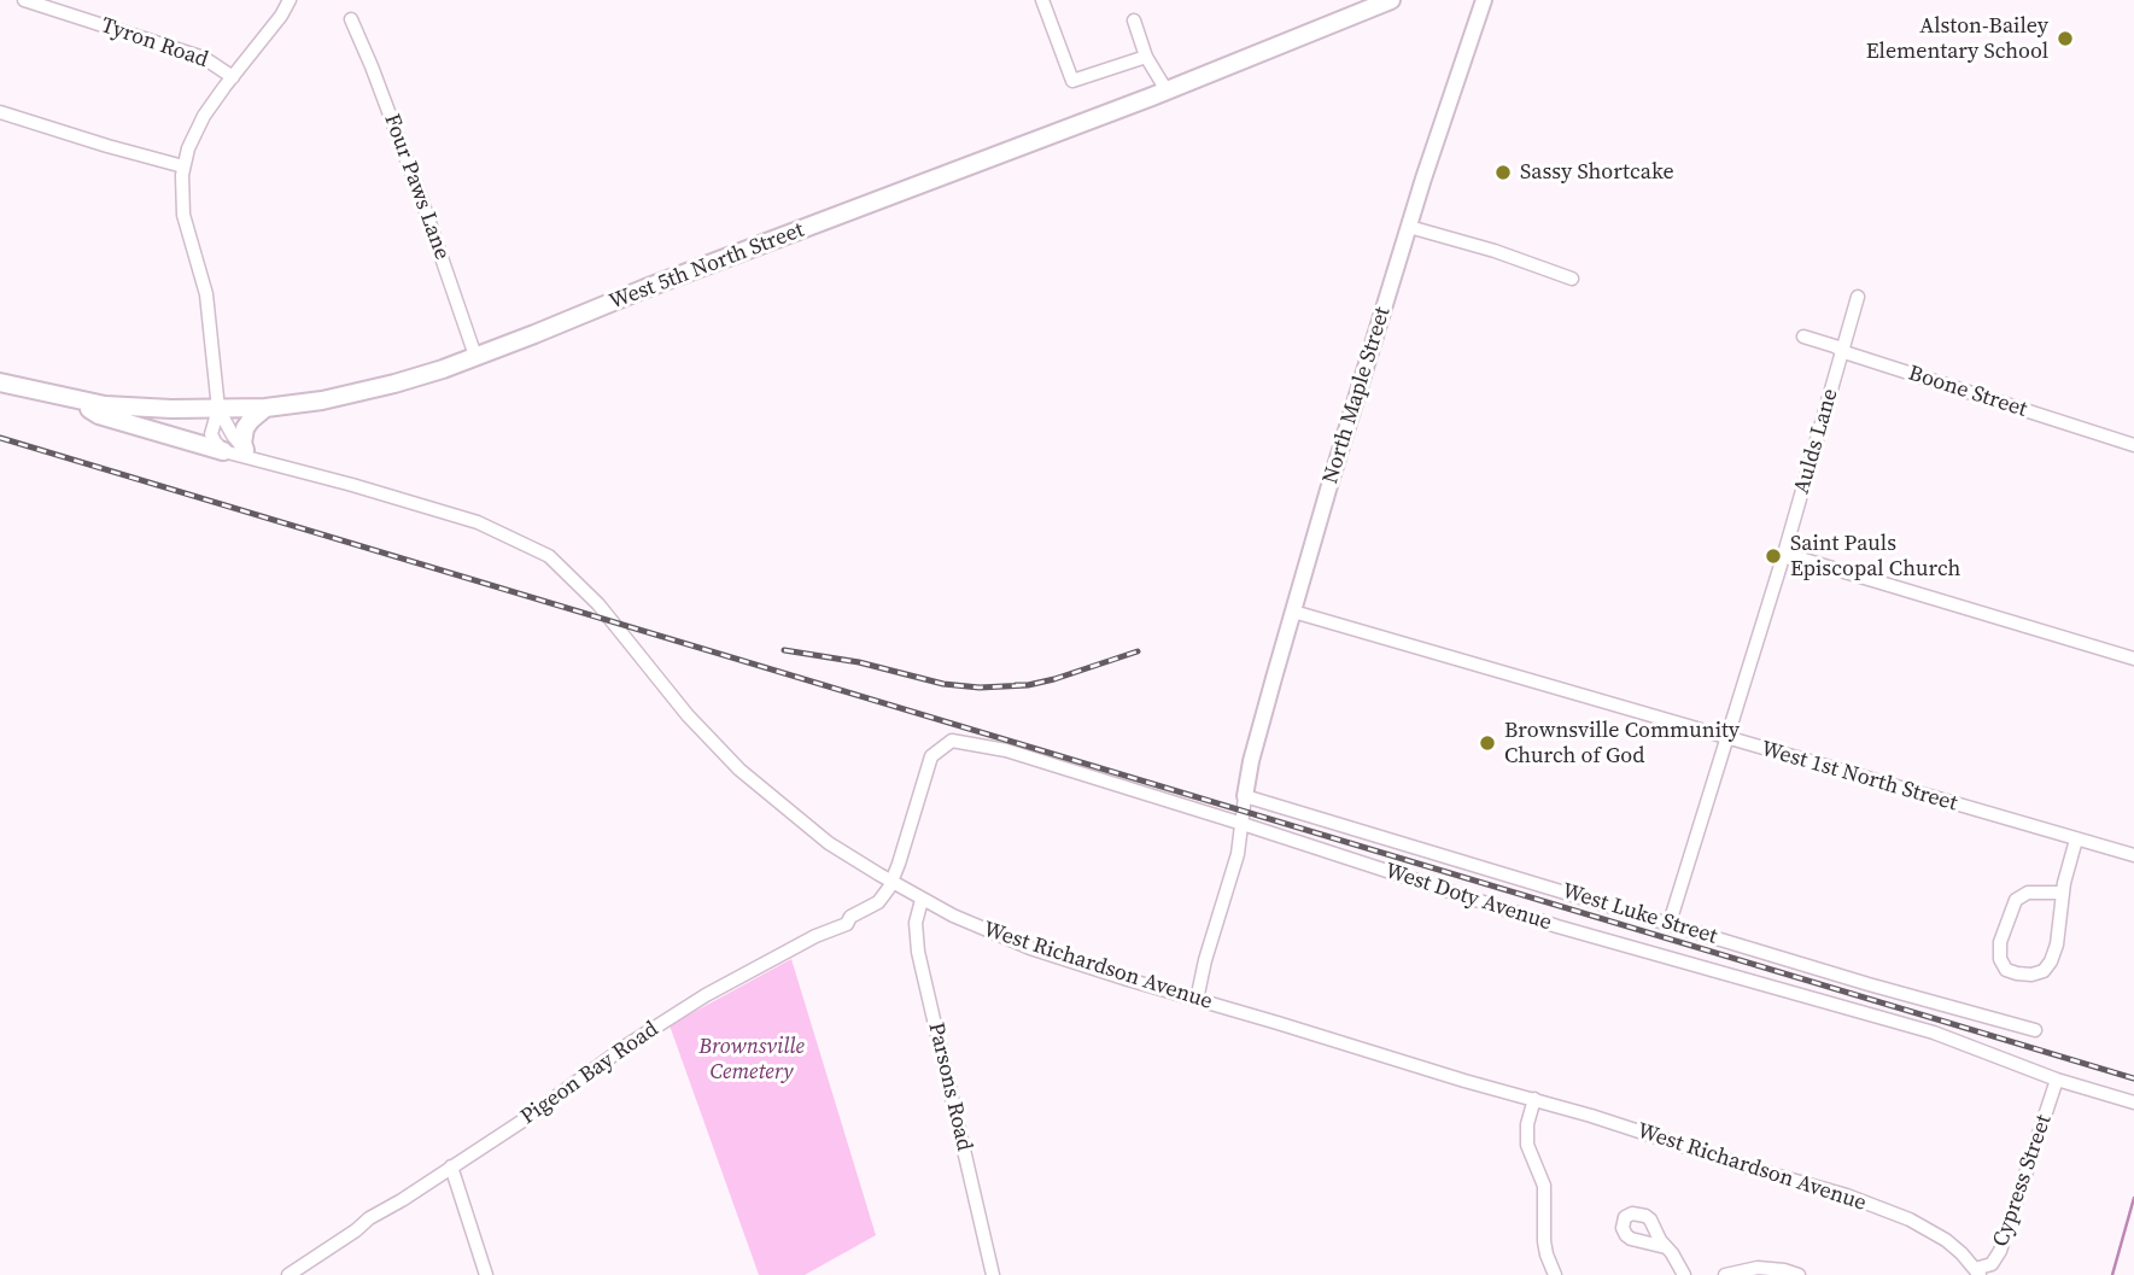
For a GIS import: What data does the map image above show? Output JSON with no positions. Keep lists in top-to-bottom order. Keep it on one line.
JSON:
{"streets":{"main road":["West 5th North Street"],"street":["Tyron Road","Four Paws Lane","Boone Street","North Maple Street","Aulds Lane","West 1st North Street","West Doty Avenue","West Luke Street","West Richardson Avenue","Pigeon Bay Road","Parsons Road","Cypress Street"]},"crossings":[["Four Paws Lane","West 5th North Street"],["West 5th North Street","West Richardson Avenue"],["Boone Street","Aulds Lane"],["North Maple Street","West 1st North Street"],["North Maple Street","West Luke Street"],["Aulds Lane","West 1st North Street"],["Aulds Lane","West Luke Street"],["West Doty Avenue","West Richardson Avenue"],["West Doty Avenue","Pigeon Bay Road"],["West Doty Avenue","Cypress Street"],["West Richardson Avenue","Pigeon Bay Road"],["West Richardson Avenue","Parsons Road"],["West Richardson Avenue","Cypress Street"]],"parks":["Brownsville Cemetery"],"places":["Alston-Bailey Elementary School","Sassy Shortcake","Saint Pauls Episcopal Church","Brownsville Community Church of God"]}
